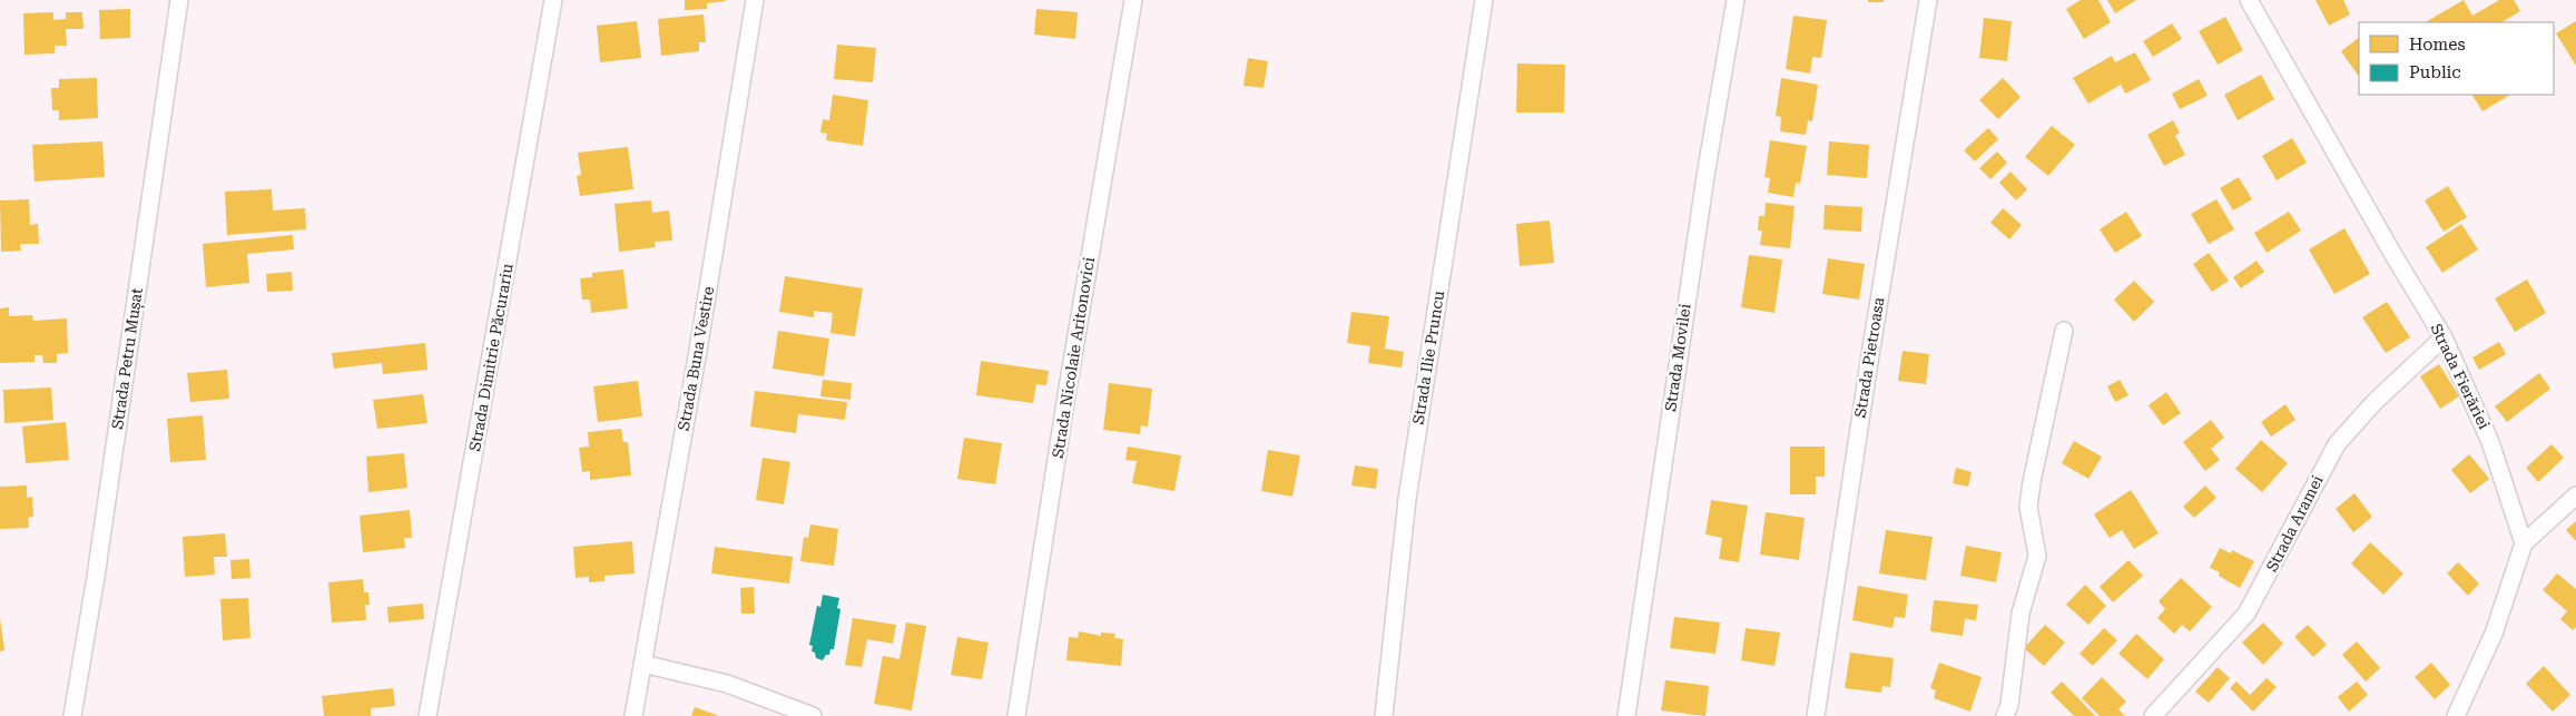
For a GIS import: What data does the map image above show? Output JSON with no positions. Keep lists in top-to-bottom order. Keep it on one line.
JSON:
{"streets":{"street":["Strada Dimitrie Păcurariu","Strada Nicolaie Aritonovici","Strada Ilie Pruncu","Strada Movilei","Strada Pietroasa","Strada Petru Mușat","Strada Buna Vestire","Strada Fierăriei","Strada Aramei"]},"crossings":[["Strada Fierăriei","Strada Aramei"]],"legend":["Homes","Public"]}
